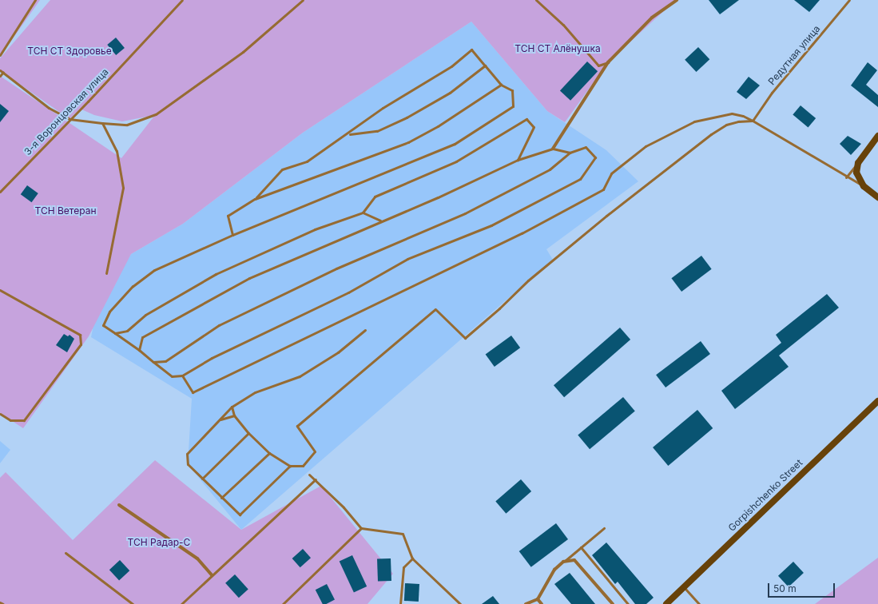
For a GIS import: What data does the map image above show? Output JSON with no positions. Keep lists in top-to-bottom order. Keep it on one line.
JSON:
{"streets":{"main road":["Gorpishchenko Street"],"lane":["Редутная улица","3-я Воронцовская улица"]},"parks":["ТСН СТ Алёнушка","ТСН СТ Здоровье","ТСН Ветеран","ТСН Радар-С"],"scale_bar":"50 m"}
